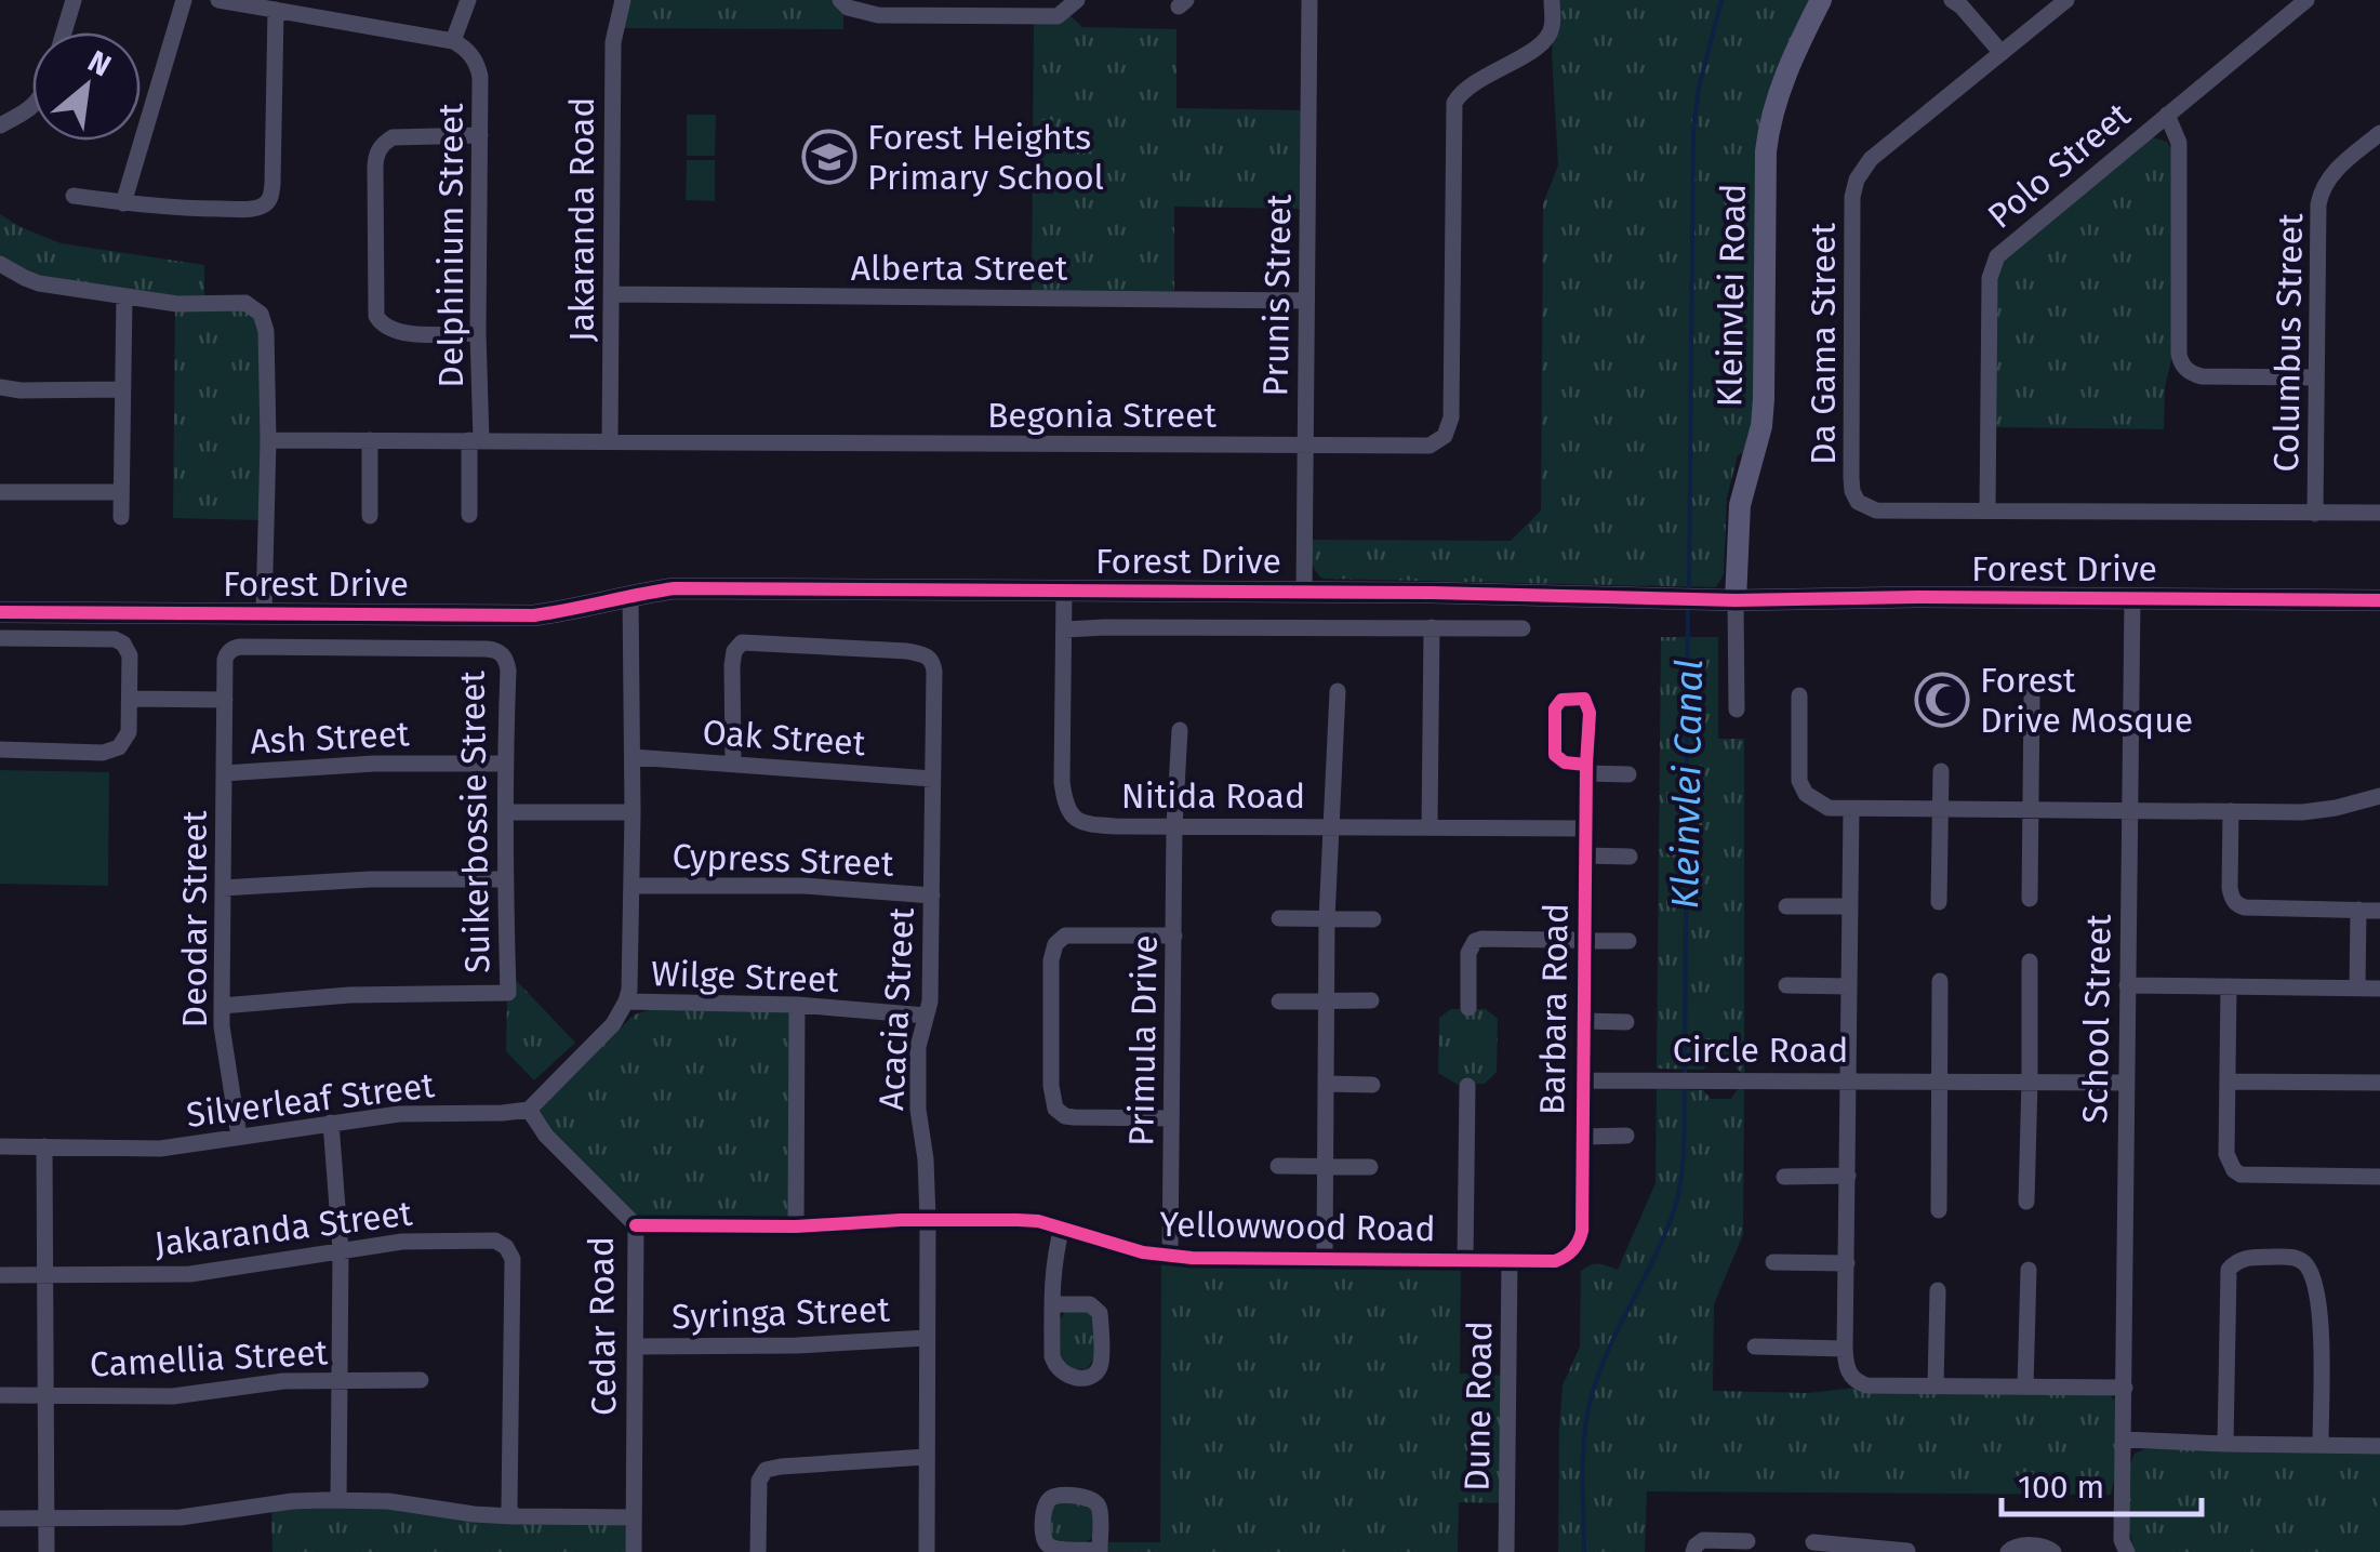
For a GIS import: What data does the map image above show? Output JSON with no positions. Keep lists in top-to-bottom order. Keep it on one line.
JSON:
{"streets":{"street":["Polo Street","Jakaranda Road","Delphinium Street","Alberta Street","Prunis Street","Kleinvlei Road","Columbus Street","Da Gama Street","Begonia Street","Forest Drive","Ash Street","Oak Street","Nitida Road","Suikerbossie Street","Cypress Street","Deodar Street","Wilge Street","Acacia Street","Barbara Road","School Street","Primula Drive","Circle Road","Silverleaf Street","Yellowwood Road","Jakaranda Street","Syringa Street","Cedar Road","Camellia Street","Dune Road"]},"crossings":[["Polo Street","Da Gama Street"],["Jakaranda Road","Alberta Street"],["Jakaranda Road","Begonia Street"],["Delphinium Street","Begonia Street"],["Alberta Street","Prunis Street"],["Prunis Street","Begonia Street"],["Prunis Street","Forest Drive"],["Kleinvlei Road","Forest Drive"],["Columbus Street","Da Gama Street"],["Forest Drive","Nitida Road"],["Forest Drive","School Street"],["Ash Street","Suikerbossie Street"],["Ash Street","Deodar Street"],["Oak Street","Acacia Street"],["Nitida Road","Barbara Road"],["Nitida Road","Primula Drive"],["Suikerbossie Street","Deodar Street"],["Cypress Street","Acacia Street"],["Deodar Street","Silverleaf Street"],["Wilge Street","Acacia Street"],["Acacia Street","Yellowwood Road"],["Acacia Street","Syringa Street"],["Barbara Road","Circle Road"],["Barbara Road","Yellowwood Road"],["School Street","Circle Road"],["Primula Drive","Yellowwood Road"],["Silverleaf Street","Cedar Road"],["Yellowwood Road","Cedar Road"],["Yellowwood Road","Dune Road"],["Syringa Street","Cedar Road"]],"water":["Kleinvlei Canal"],"places":{"school or university":["Forest Heights Primary School"],"mosque":["Forest Drive Mosque"]},"scale_bar":"100 m","north":"top right"}
